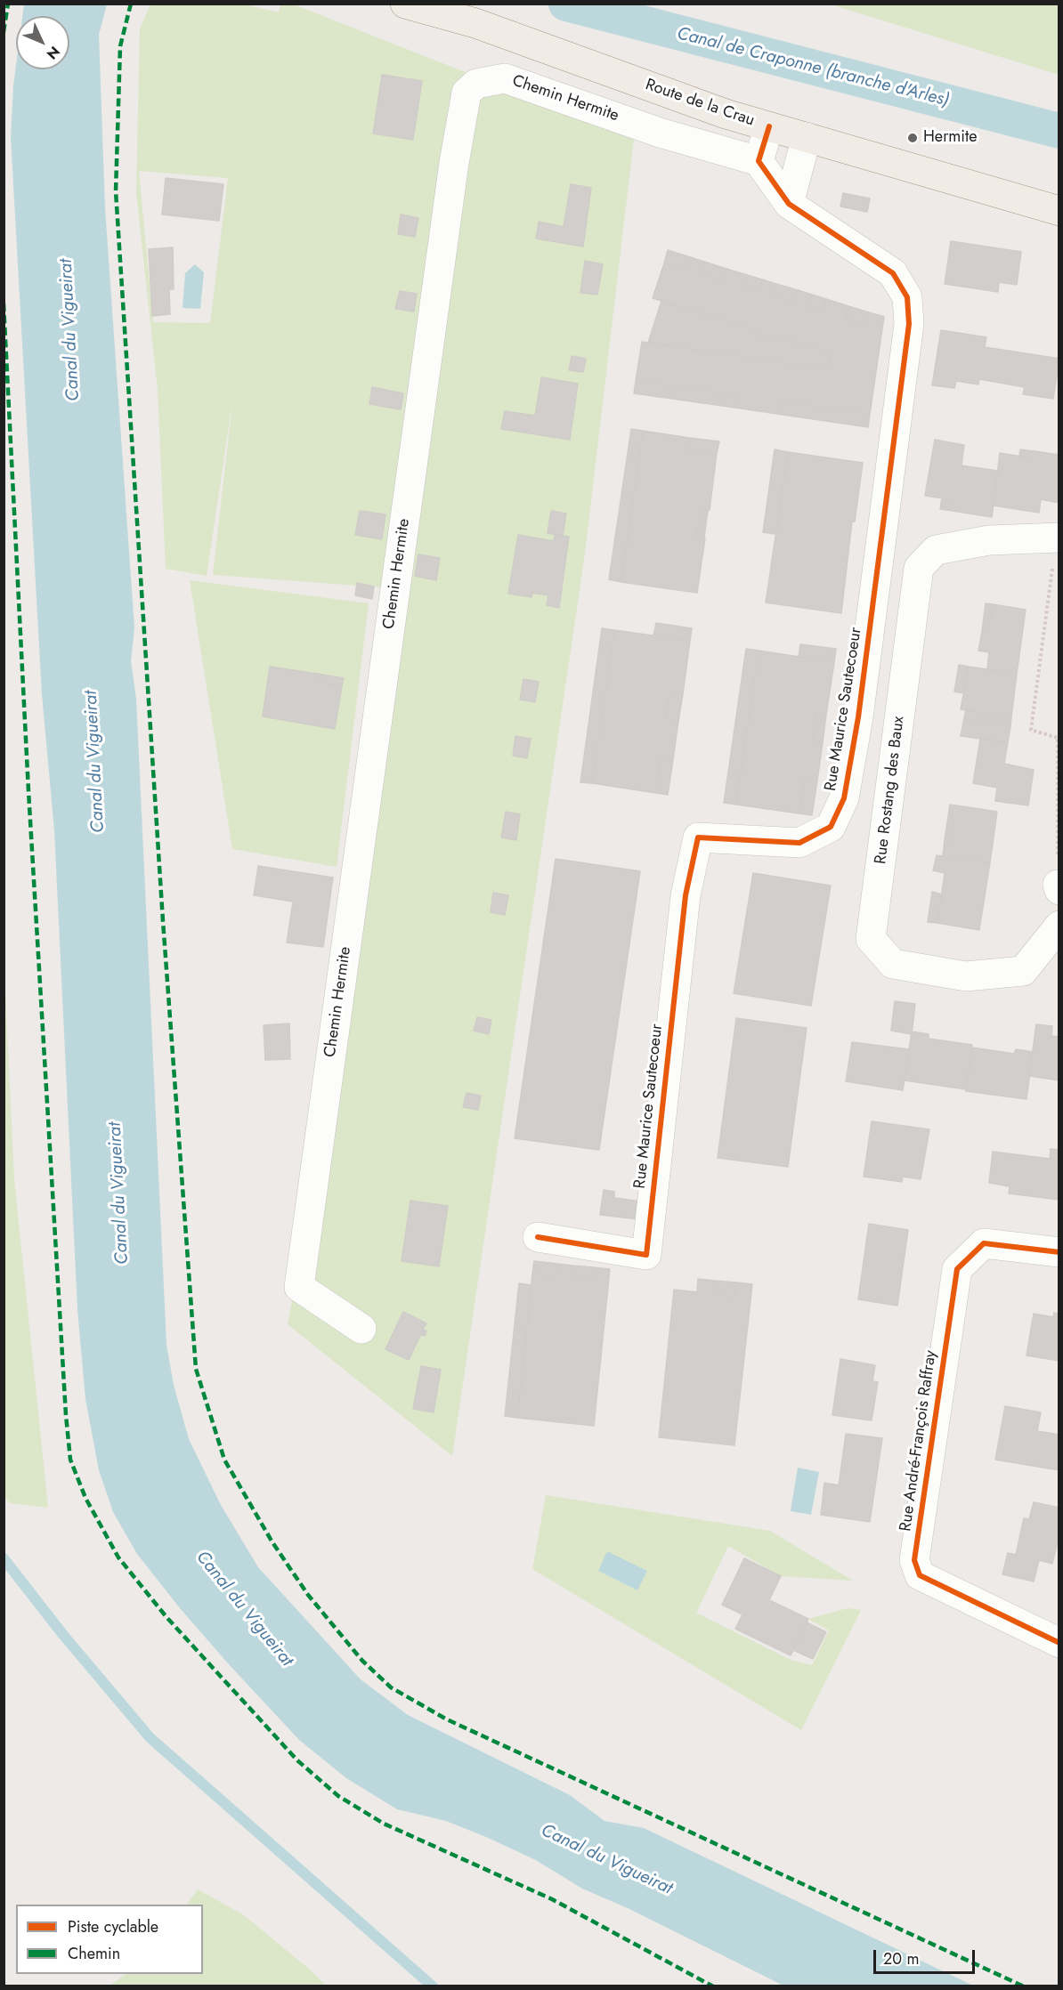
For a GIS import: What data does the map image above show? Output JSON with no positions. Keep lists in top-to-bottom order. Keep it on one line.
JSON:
{"streets":{"main road":["Route de la Crau"],"street":["Chemin Hermite","Rue Maurice Sautecoeur","Rue Rostang des Baux","Rue André-François Raffray"]},"crossings":[["Chemin Hermite","Rue Maurice Sautecoeur"]],"water":["Canal de Craponne (branche d'Arles)","Canal du Vigueirat"],"places":["Hermite"],"legend":["Piste cyclable","Chemin"],"scale_bar":"20 m","north":"bottom right"}
